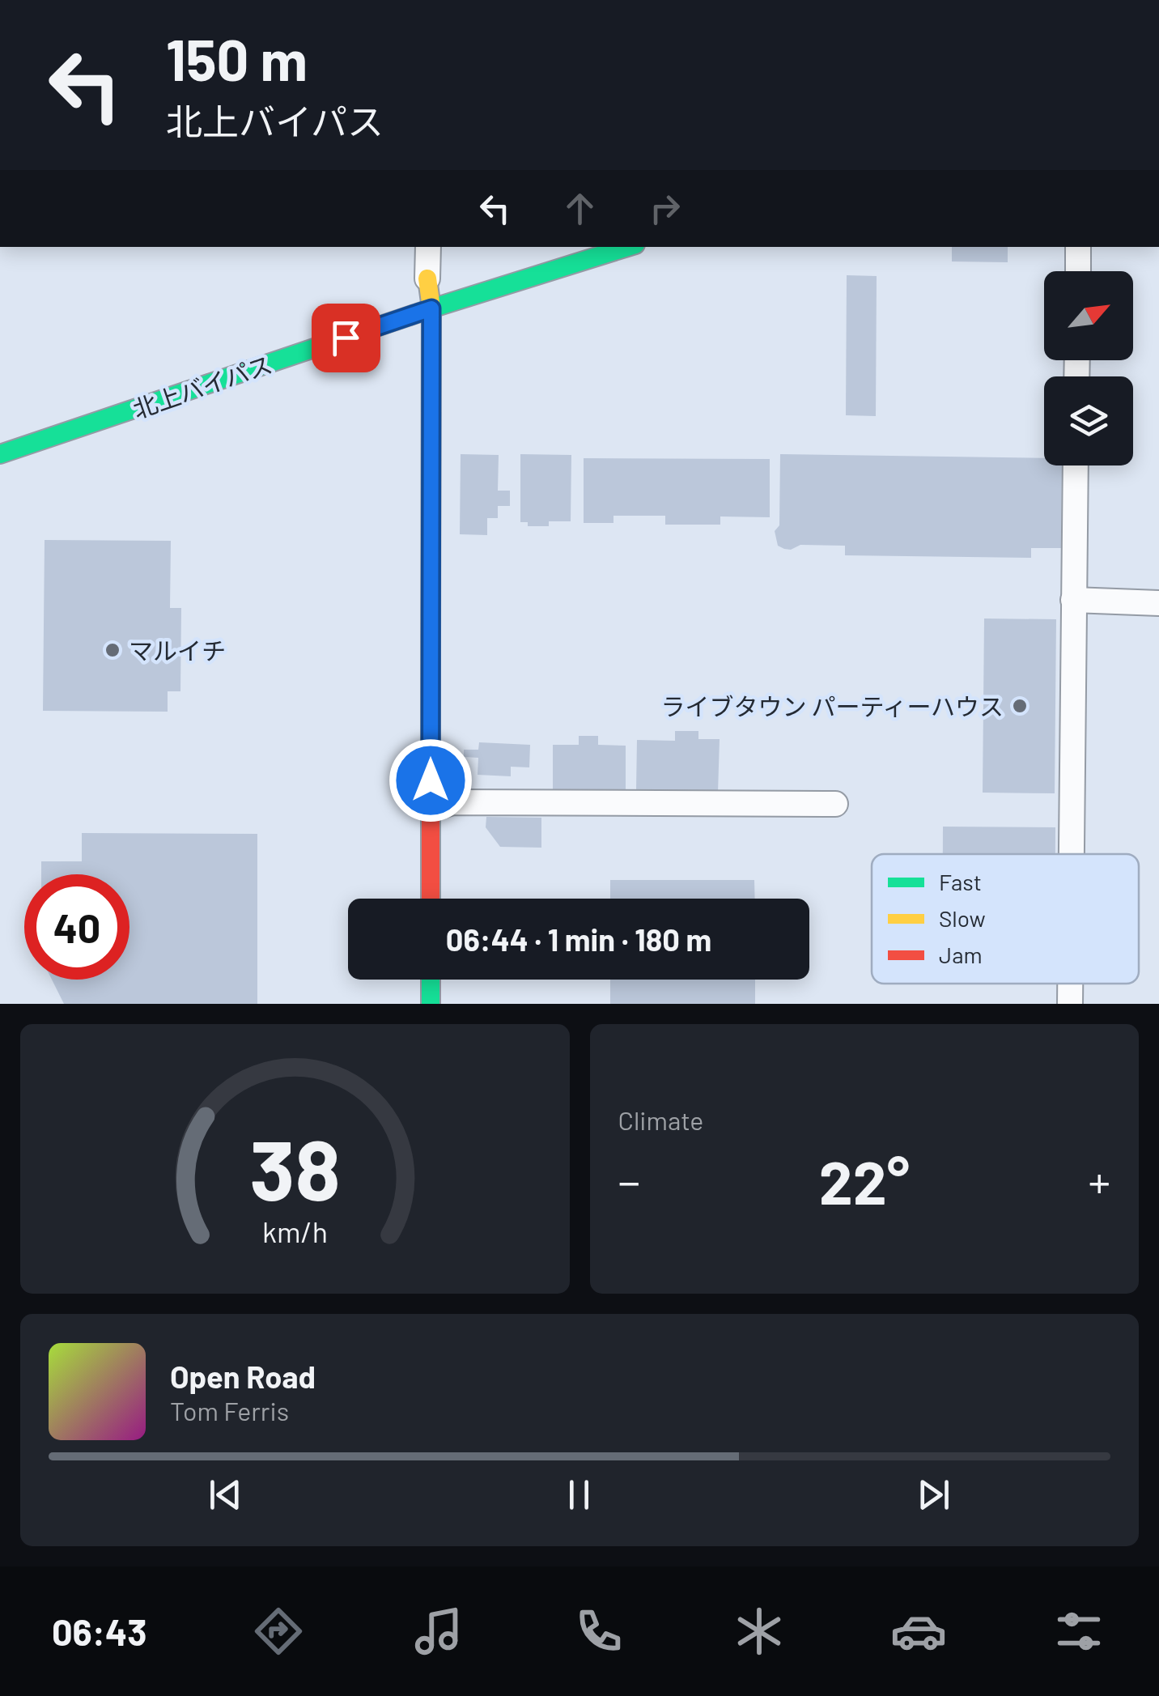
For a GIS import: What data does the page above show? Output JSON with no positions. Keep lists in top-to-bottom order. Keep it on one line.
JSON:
{"streets":{"main road":["北上バイパス"]},"places":["マルイチ","ライブタウン パーティーハウス"],"legend":["Fast","Slow","Jam"],"north":"top right","page":{"turn":["150 m","北上バイパス"],"limit":"40","trip":"06:44 · 1 min · 180 m","tile":"Climate","heat":["−","22°","+"],"song":["Open Road","Tom Ferris"],"tabs":"06:43","gauge":["38","km/h"]}}
